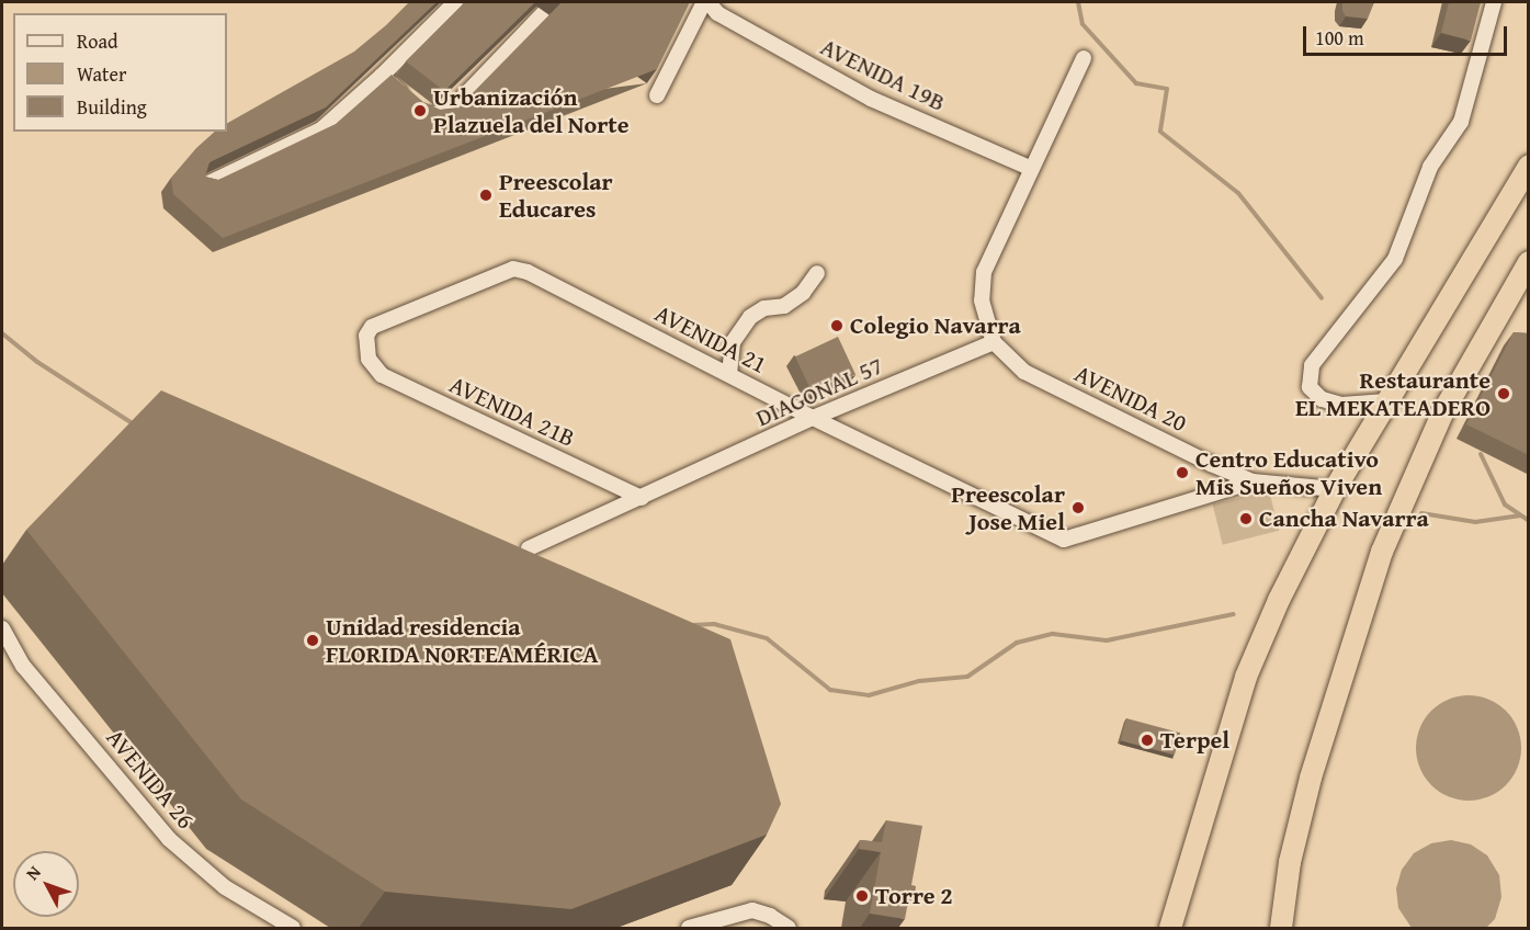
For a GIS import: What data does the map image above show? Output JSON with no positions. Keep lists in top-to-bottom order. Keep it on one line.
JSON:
{"streets":{"street":["AVENIDA 19B","AVENIDA 21","DIAGONAL 57","AVENIDA 20","AVENIDA 21B","AVENIDA 26"]},"crossings":[["AVENIDA 21","DIAGONAL 57"],["AVENIDA 21","AVENIDA 20"],["AVENIDA 21","AVENIDA 21B"],["DIAGONAL 57","AVENIDA 20"],["DIAGONAL 57","AVENIDA 21B"]],"places":["Urbanización Plazuela del Norte","Preescolar Educares","Colegio Navarra","Restaurante EL MEKATEADERO","Centro Educativo Mis Sueños Viven","Preescolar Jose Miel","Cancha Navarra","Unidad residencia FLORIDA NORTEAMÉRICA","Terpel","Torre 2"],"legend":["Road","Water","Building"],"scale_bar":"100 m","north":"top left"}
